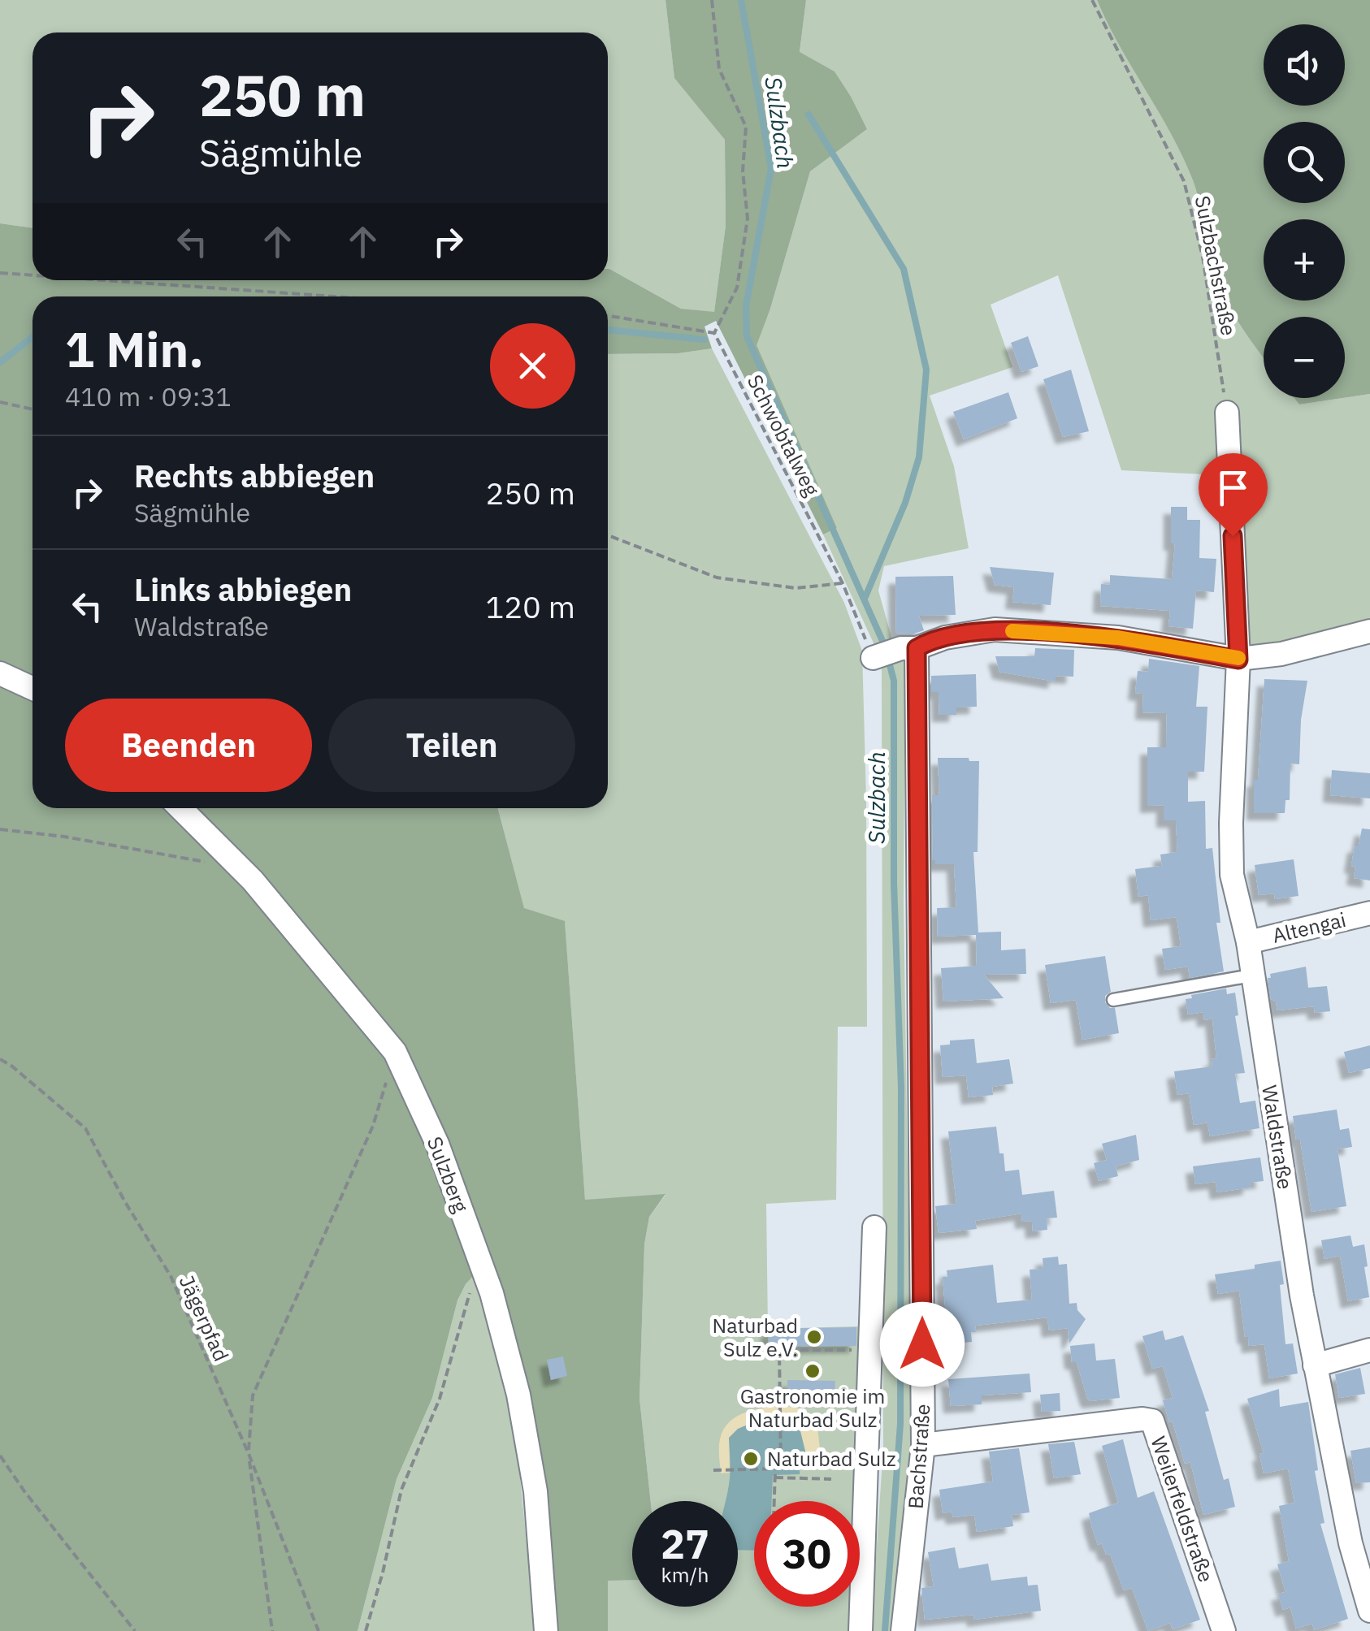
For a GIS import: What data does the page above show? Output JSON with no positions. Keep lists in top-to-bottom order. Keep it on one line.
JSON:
{"streets":{"street":["Altengai","Waldstraße","Sulzberg","Bachstraße","Weilerfeldstraße"],"path":["Sulzbachstraße","Schwobtalweg","Jägerpfad"]},"crossings":[["Sulzbachstraße","Waldstraße"],["Schwobtalweg","Bachstraße"],["Altengai","Waldstraße"],["Bachstraße","Weilerfeldstraße"]],"water":["Sulzbach"],"places":["Naturbad Sulz e.V.","Gastronomie im Naturbad Sulz","Naturbad Sulz"],"page":{"map_buttons":["+","−"],"turn":["250 m","Sägmühle"],"heading":["1 Min.","410 m · 09:31"],"list":[{"name":"Rechts abbiegen","note":"Sägmühle","value":"250 m"},{"name":"Links abbiegen","note":"Waldstraße","value":"120 m"}],"buttons":["Beenden","Teilen"],"speed":"27 km/h","limit":"30"}}
